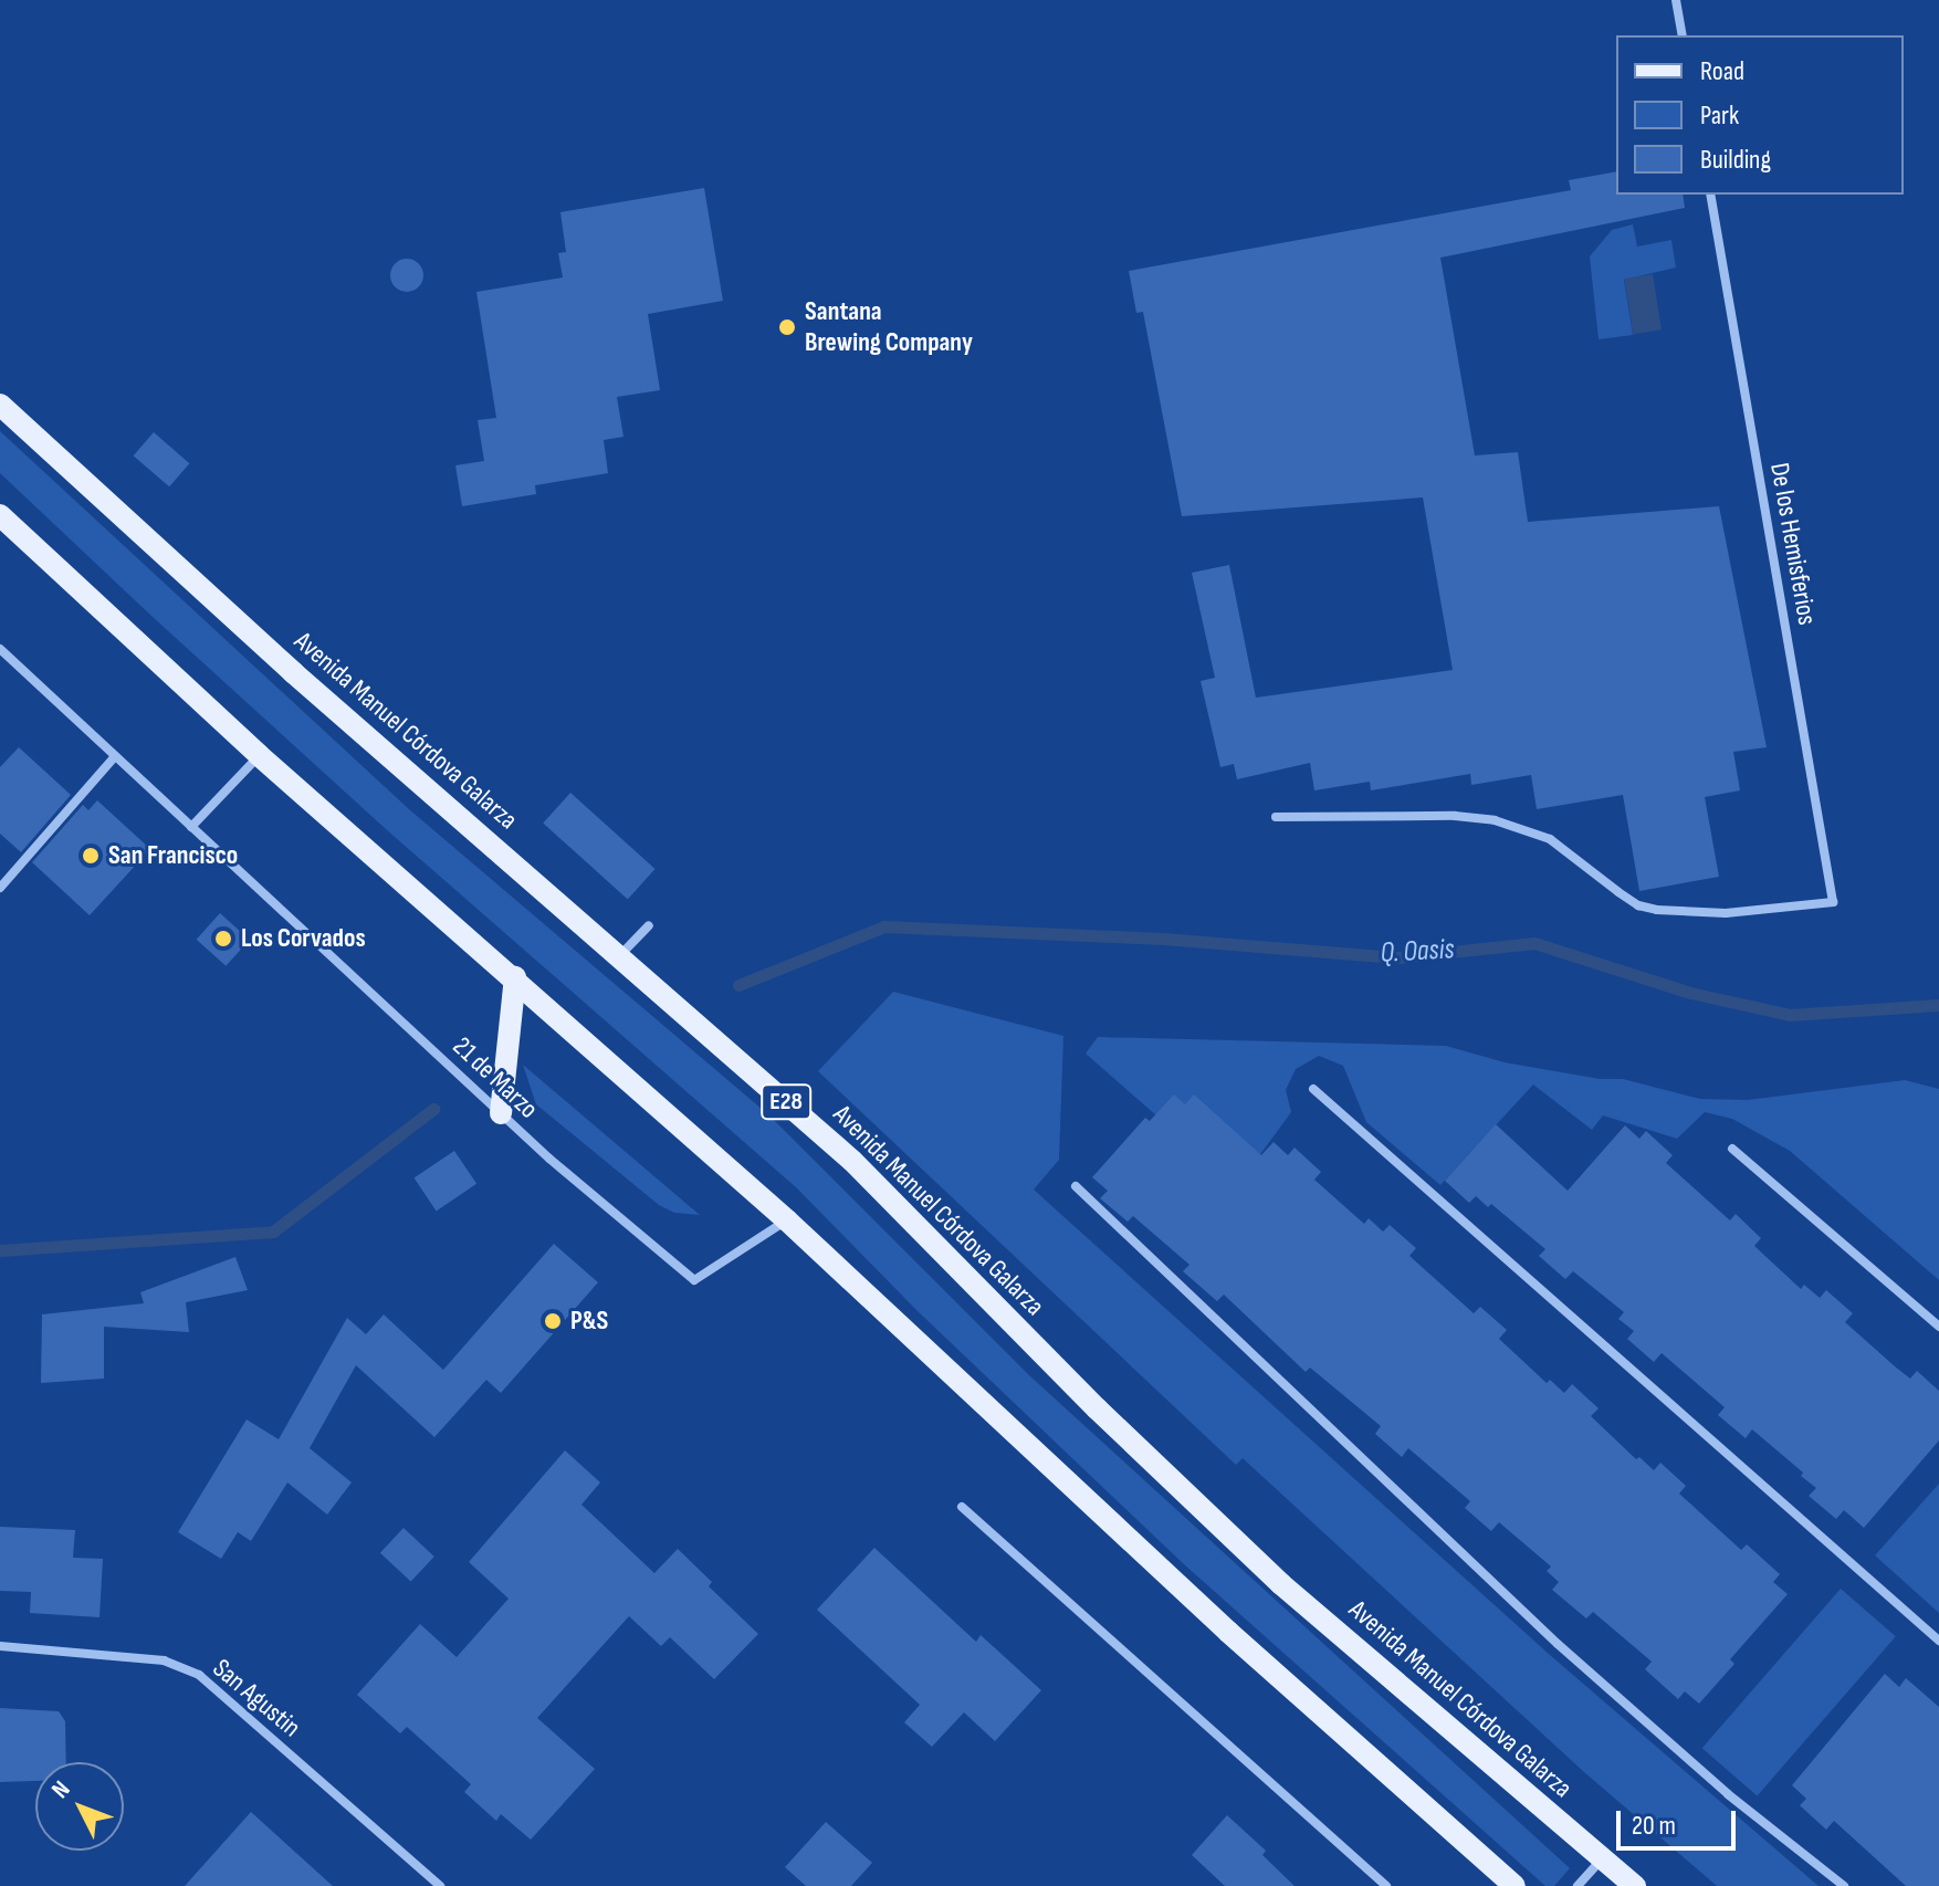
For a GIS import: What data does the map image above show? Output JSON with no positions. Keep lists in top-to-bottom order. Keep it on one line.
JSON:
{"streets":{"main road":["Avenida Manuel Córdova Galarza","E28"],"street":["De los Hemisferios","21 de Marzo","San Agustin"]},"water":["Q. Oasis"],"places":["Santana Brewing Company","San Francisco","Los Corvados","P&S"],"legend":["Road","Park","Building"],"scale_bar":"20 m","north":"top left"}
